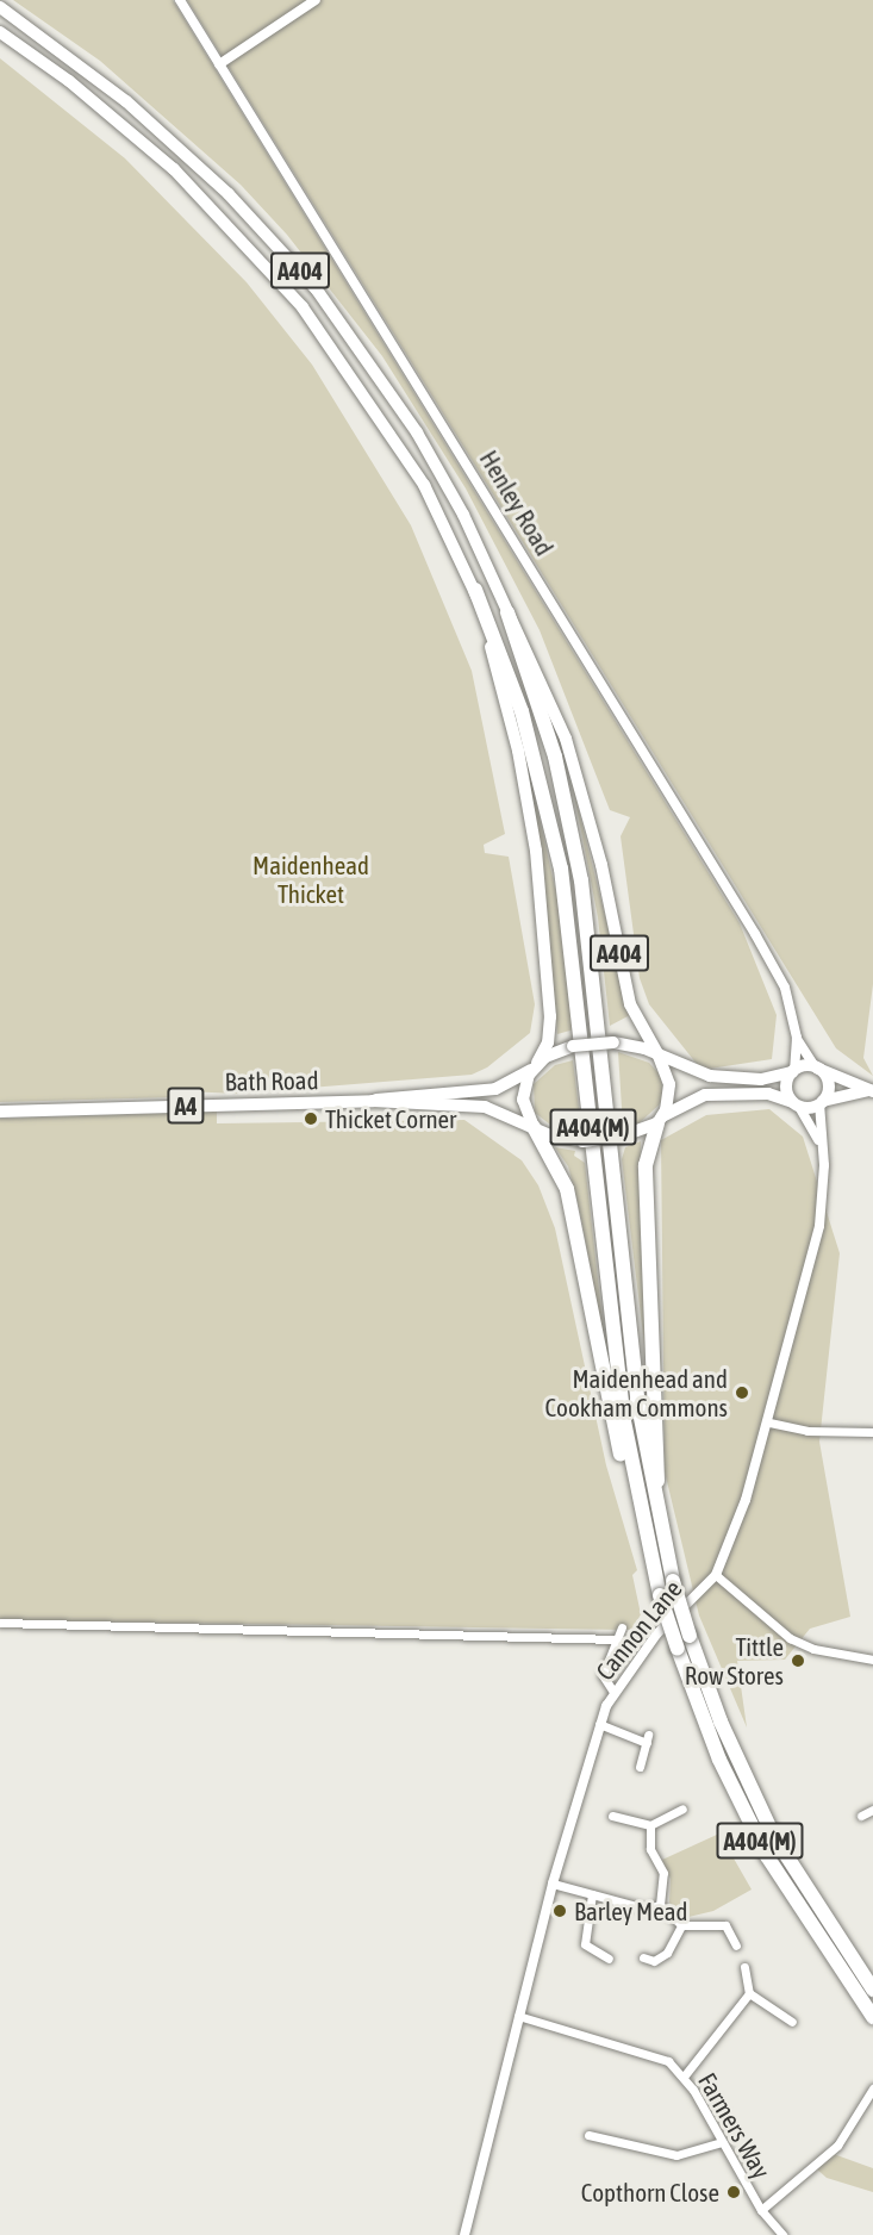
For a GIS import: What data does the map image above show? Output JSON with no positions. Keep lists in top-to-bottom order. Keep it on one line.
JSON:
{"streets":{"highway":["A404(M)"],"main road":["A404","Bath Road","A4"],"street":["Henley Road","Cannon Lane","Farmers Way"]},"crossings":[["A404","Bath Road"],["A404","A404(M)"],["Henley Road","Cannon Lane"],["Bath Road","A404(M)"],["Cannon Lane","Farmers Way"]],"parks":["Maidenhead Thicket"],"places":["Thicket Corner","Maidenhead and Cookham Commons","Tittle Row Stores","Barley Mead","Copthorn Close"]}
